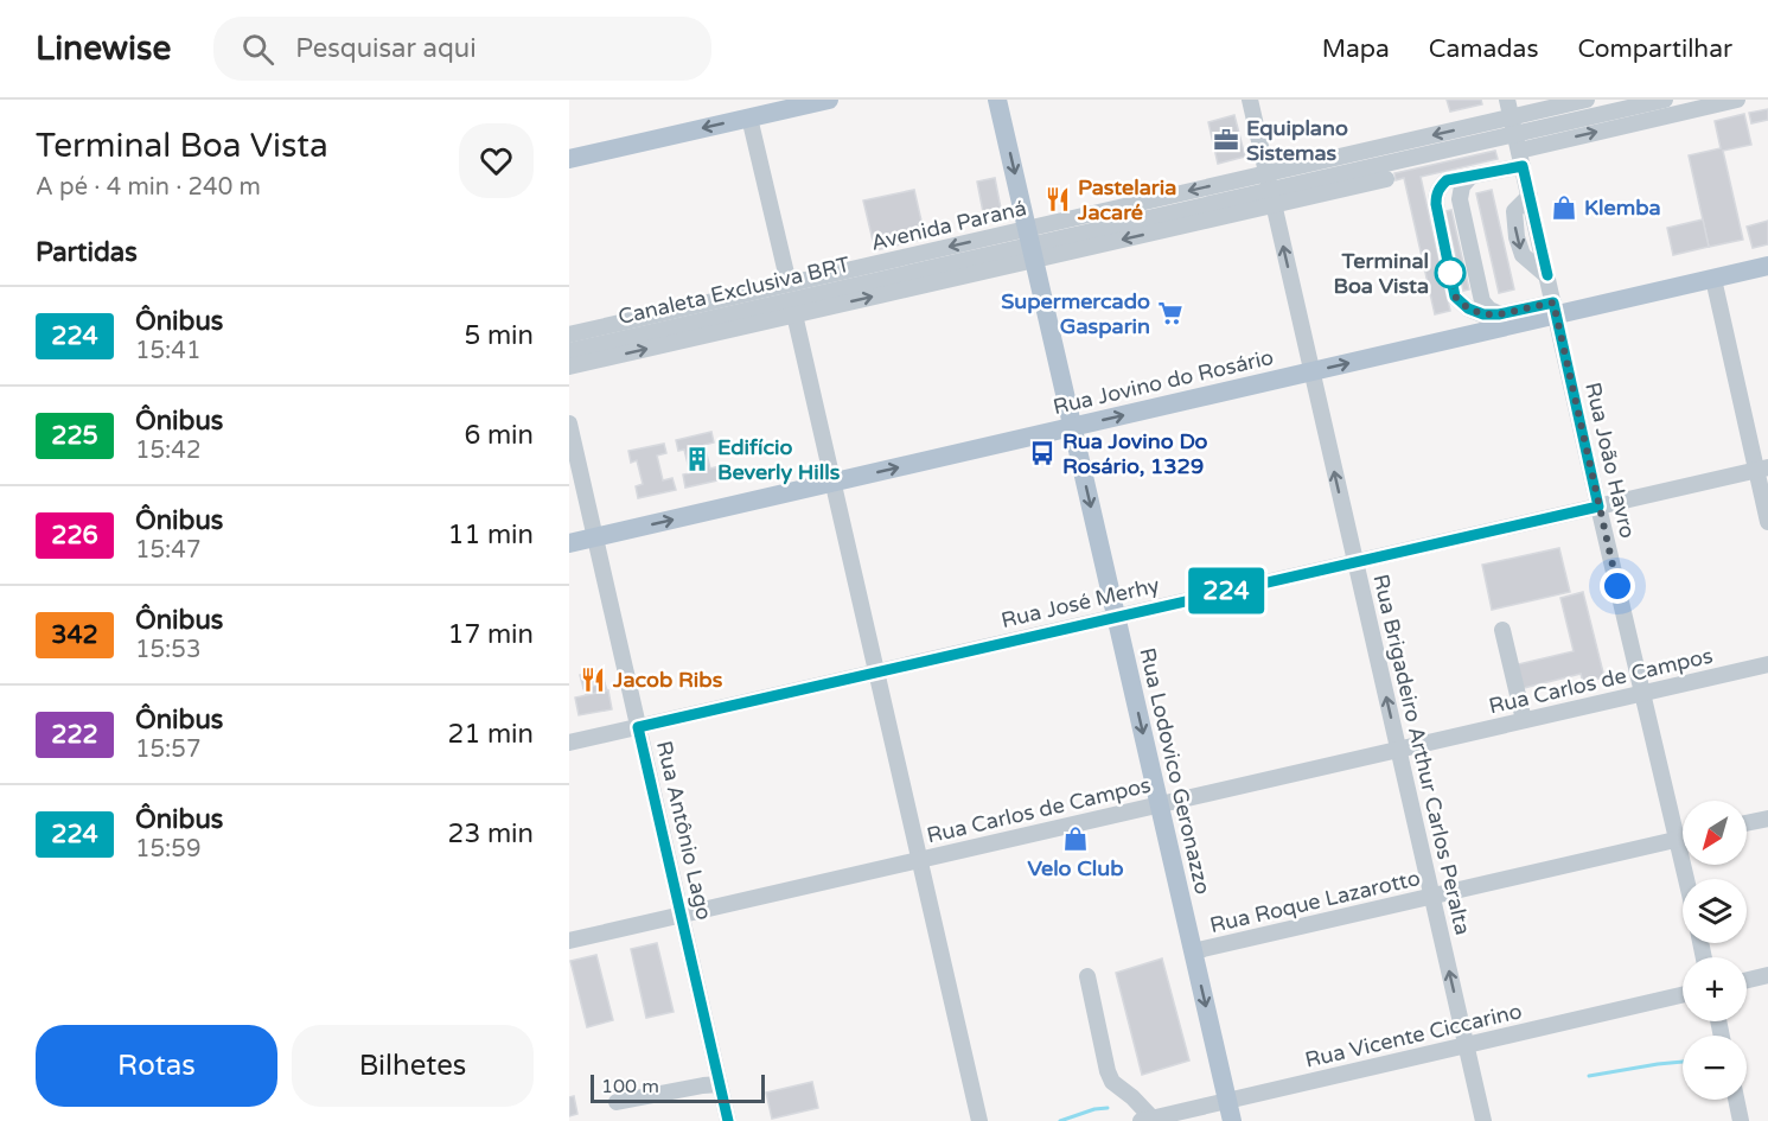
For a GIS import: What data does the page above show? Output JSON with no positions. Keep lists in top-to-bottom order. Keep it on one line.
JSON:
{"streets":{"main road":["Rua Jovino do Rosário","Rua Lodovico Geronazzo"],"street":["Avenida Paraná","Canaleta Exclusiva BRT","Rua João Havro","Rua José Merhy","Rua Carlos de Campos","Rua Brigadeiro Arthur Carlos Peralta","Rua Antônio Lago","Rua Roque Lazarotto","Rua Vicente Ciccarino"]},"crossings":[["Avenida Paraná","Canaleta Exclusiva BRT"],["Avenida Paraná","Rua João Havro"],["Avenida Paraná","Rua Brigadeiro Arthur Carlos Peralta"],["Avenida Paraná","Rua Lodovico Geronazzo"],["Canaleta Exclusiva BRT","Rua Lodovico Geronazzo"],["Rua Jovino do Rosário","Rua João Havro"],["Rua Jovino do Rosário","Rua Brigadeiro Arthur Carlos Peralta"],["Rua Jovino do Rosário","Rua Lodovico Geronazzo"],["Rua Jovino do Rosário","Rua Antônio Lago"],["Rua João Havro","Rua José Merhy"],["Rua João Havro","Rua Carlos de Campos"],["Rua João Havro","Rua Roque Lazarotto"],["Rua José Merhy","Rua Brigadeiro Arthur Carlos Peralta"],["Rua José Merhy","Rua Lodovico Geronazzo"],["Rua José Merhy","Rua Antônio Lago"],["Rua Carlos de Campos","Rua Brigadeiro Arthur Carlos Peralta"],["Rua Carlos de Campos","Rua Lodovico Geronazzo"],["Rua Carlos de Campos","Rua Antônio Lago"],["Rua Brigadeiro Arthur Carlos Peralta","Rua Roque Lazarotto"],["Rua Brigadeiro Arthur Carlos Peralta","Rua Vicente Ciccarino"],["Rua Lodovico Geronazzo","Rua Roque Lazarotto"],["Rua Lodovico Geronazzo","Rua Vicente Ciccarino"]],"one_way":["Rua Jovino do Rosário","Rua Brigadeiro Arthur Carlos Peralta","Rua Lodovico Geronazzo"],"places":{"office":["Equiplano Sistemas"],"restaurant":["Pastelaria Jacaré","Jacob Ribs"],"shop":["Klemba","Velo Club"],"other":["Terminal Boa Vista"],"supermarket":["Supermercado Gasparin"],"bus stop":["Rua Jovino Do Rosário, 1329"],"building":["Edifício Beverly Hills"]},"lines":["bus line 224"],"scale_bar":"100 m","north":"bottom left","page":{"header":"Linewise","search":"Pesquisar aqui","nav":["Mapa","Camadas","Compartilhar"],"heading":[["Terminal Boa Vista","A pé · 4 min · 240 m"],"Partidas"],"on_map":"224","list":[{"mark":"224","name":"Ônibus","note":"15:41","value":"5 min"},{"mark":"225","name":"Ônibus","note":"15:42","value":"6 min"},{"mark":"226","name":"Ônibus","note":"15:47","value":"11 min"},{"mark":"342","name":"Ônibus","note":"15:53","value":"17 min"},{"mark":"222","name":"Ônibus","note":"15:57","value":"21 min"},{"mark":"224","name":"Ônibus","note":"15:59","value":"23 min"}],"map_buttons":["+","−"],"buttons":["Rotas","Bilhetes"],"scale":"100 m"}}
